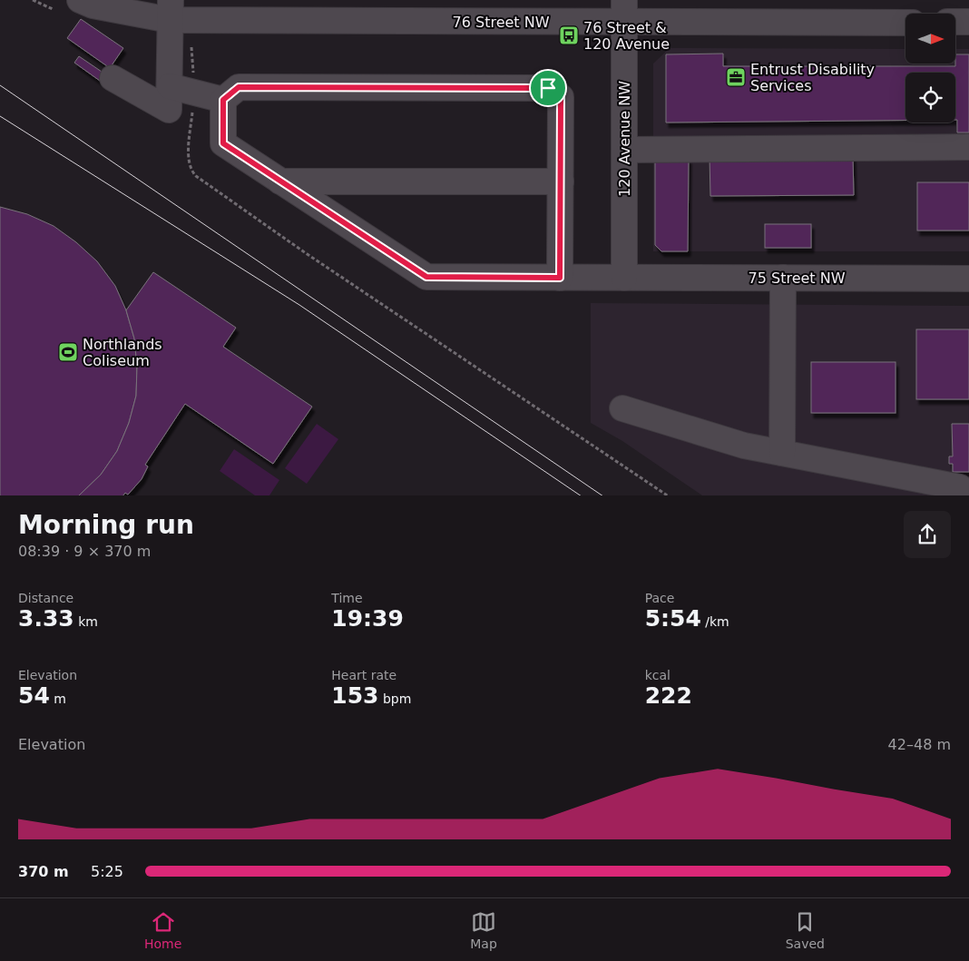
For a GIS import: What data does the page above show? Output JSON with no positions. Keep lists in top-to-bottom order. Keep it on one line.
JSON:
{"streets":{"street":["76 Street NW","120 Avenue NW","75 Street NW"]},"crossings":[["76 Street NW","120 Avenue NW"],["120 Avenue NW","75 Street NW"]],"places":{"bus stop":["76 Street & 120 Avenue"],"office":["Entrust Disability Services"],"sports":["Northlands Coliseum"]},"north":"right","page":{"heading":["Morning run","08:39 · 9 × 370 m"],"stats":[["Distance","3.33 km"],["Time","19:39"],["Pace","5:54 /km"],["Elevation","54 m"],["Heart rate","153 bpm"],["kcal","222"]],"chart":["Elevation","42–48 m"],"list":[{"name":"370 m","note":"5:25"}],"tabs":["Home","Map","Saved"]}}
